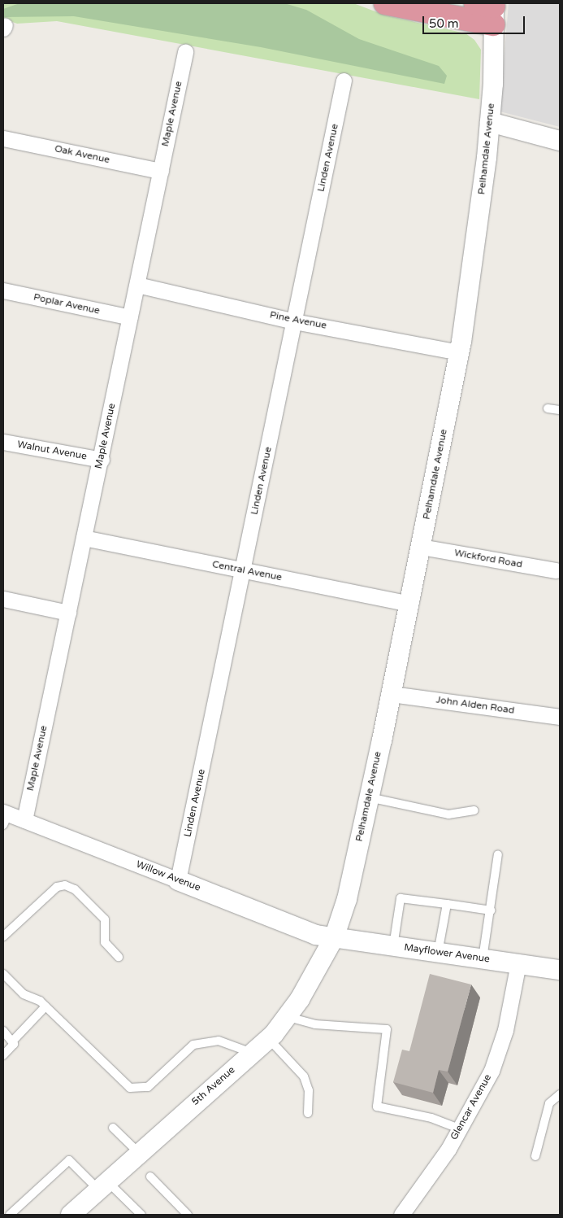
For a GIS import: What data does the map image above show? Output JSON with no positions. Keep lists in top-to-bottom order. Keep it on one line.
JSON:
{"streets":{"street":["Maple Avenue","Pelhamdale Avenue","Oak Avenue","Linden Avenue","Poplar Avenue","Pine Avenue","Walnut Avenue","Wickford Road","Central Avenue","John Alden Road","Willow Avenue","Mayflower Avenue","5th Avenue","Glencar Avenue"]},"crossings":[["Maple Avenue","Oak Avenue"],["Maple Avenue","Poplar Avenue"],["Maple Avenue","Pine Avenue"],["Maple Avenue","Walnut Avenue"],["Maple Avenue","Central Avenue"],["Maple Avenue","Willow Avenue"],["Pelhamdale Avenue","Pine Avenue"],["Pelhamdale Avenue","Wickford Road"],["Pelhamdale Avenue","Central Avenue"],["Pelhamdale Avenue","John Alden Road"],["Pelhamdale Avenue","Willow Avenue"],["Pelhamdale Avenue","Mayflower Avenue"],["Pelhamdale Avenue","5th Avenue"],["Linden Avenue","Pine Avenue"],["Linden Avenue","Central Avenue"],["Linden Avenue","Willow Avenue"],["Willow Avenue","Mayflower Avenue"],["Willow Avenue","5th Avenue"],["Mayflower Avenue","5th Avenue"],["Mayflower Avenue","Glencar Avenue"]],"scale_bar":"50 m"}
